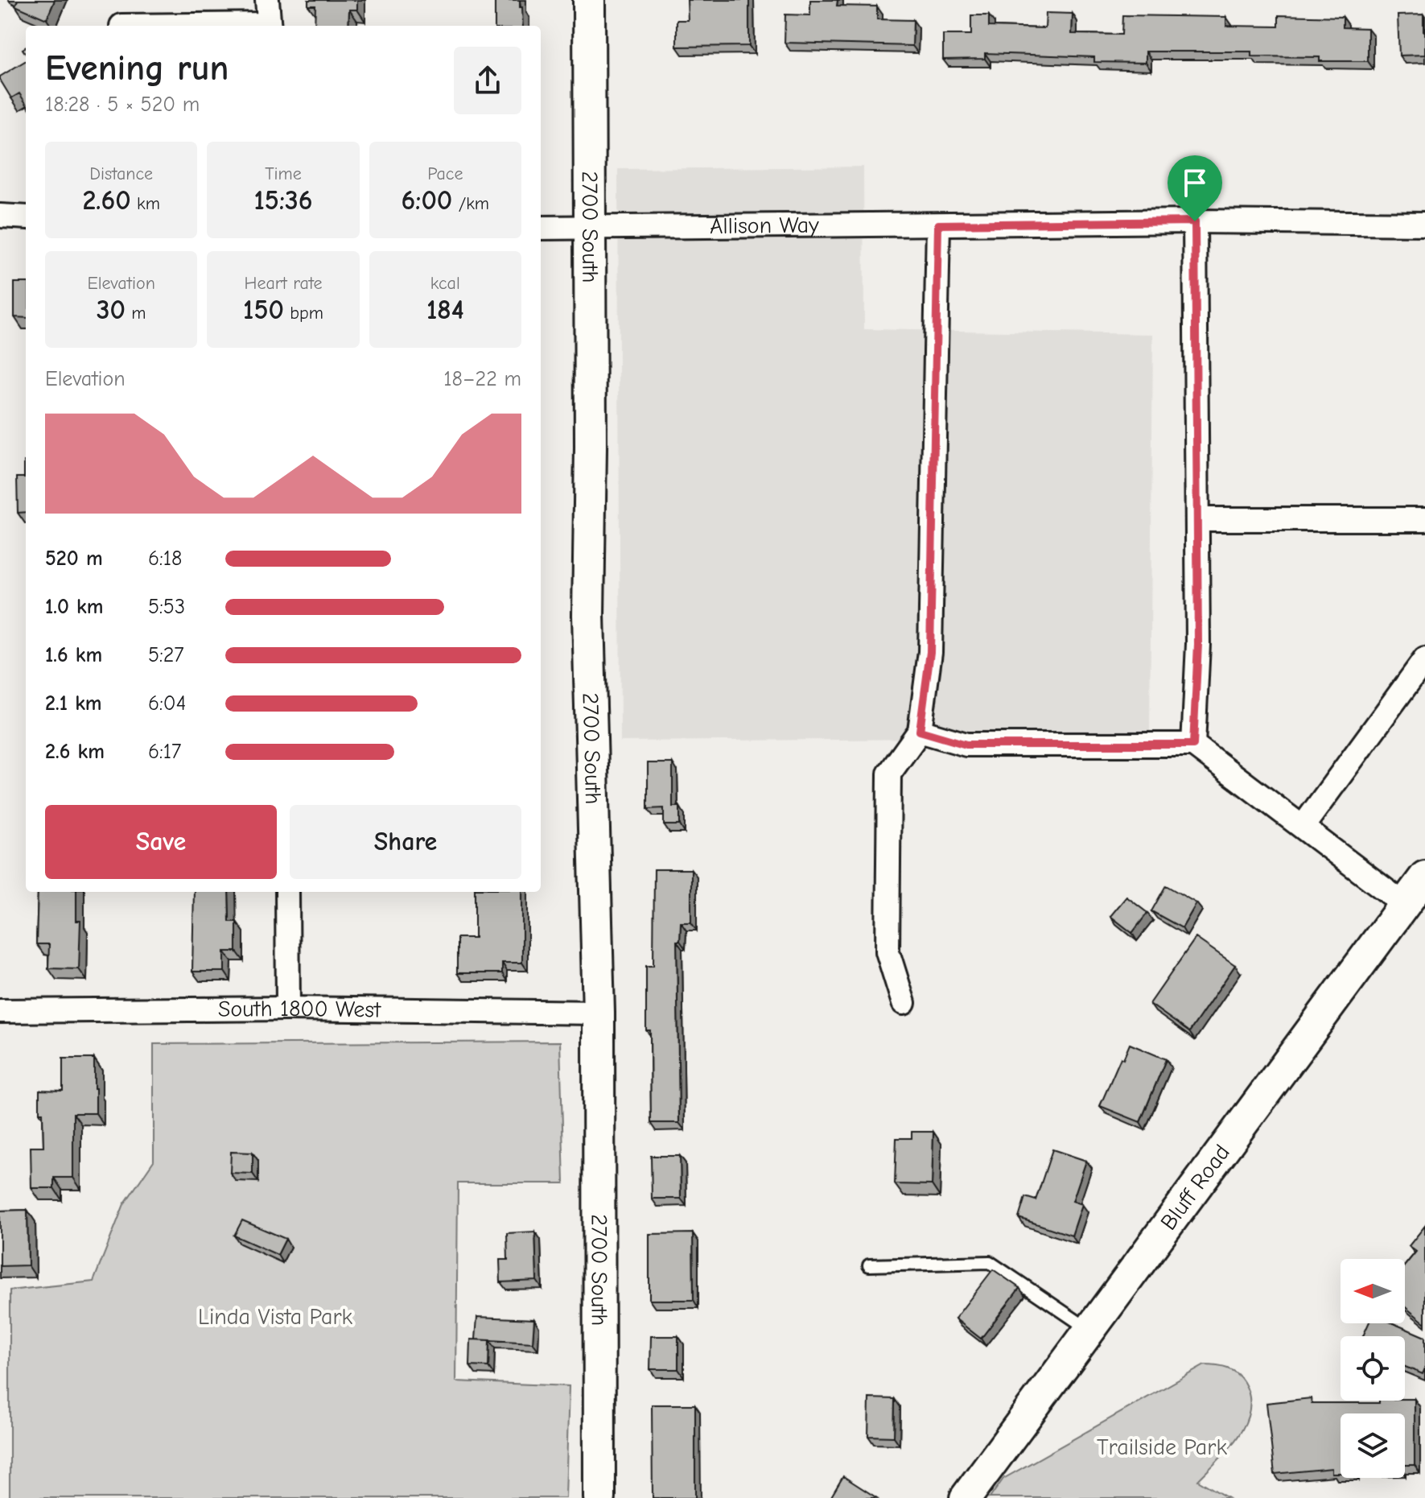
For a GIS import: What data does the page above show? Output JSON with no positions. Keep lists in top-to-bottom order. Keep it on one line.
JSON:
{"streets":{"main road":["2700 South","Bluff Road"],"street":["Allison Way","South 1800 West"]},"crossings":[["Allison Way","2700 South"],["2700 South","South 1800 West"]],"parks":["Linda Vista Park","Trailside Park"],"north":"left","page":{"heading":["Evening run","18:28 · 5 × 520 m"],"stats":[["Distance","2.60 km"],["Time","15:36"],["Pace","6:00 /km"],["Elevation","30 m"],["Heart rate","150 bpm"],["kcal","184"]],"chart":["Elevation","18–22 m"],"list":[{"name":"520 m","note":"6:18"},{"name":"1.0 km","note":"5:53"},{"name":"1.6 km","note":"5:27"},{"name":"2.1 km","note":"6:04"},{"name":"2.6 km","note":"6:17"}],"buttons":["Save","Share"]}}
